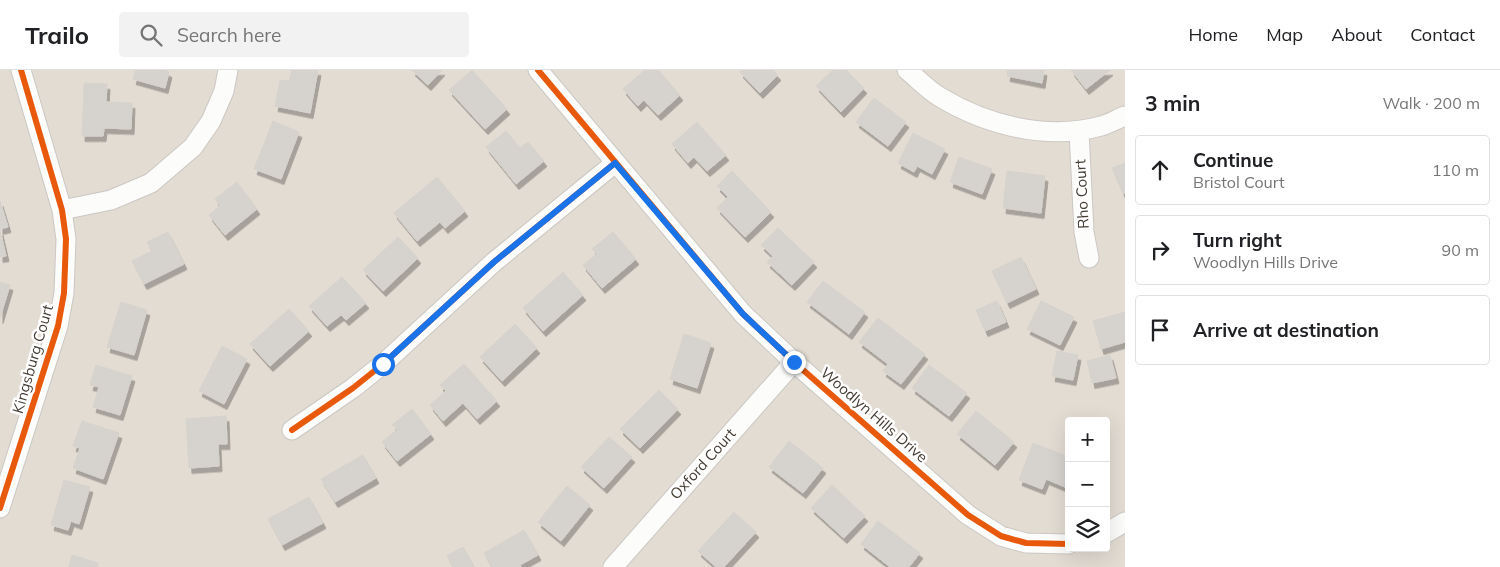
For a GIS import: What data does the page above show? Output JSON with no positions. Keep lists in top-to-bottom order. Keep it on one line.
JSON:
{"streets":{"street":["Rho Court","Kingsburg Court","Woodlyn Hills Drive","Oxford Court"]},"crossings":[["Woodlyn Hills Drive","Oxford Court"]],"page":{"header":"Trailo","search":"Search here","nav":["Home","Map","About","Contact"],"heading":["3 min","Walk · 200 m"],"list":[["Continue","Bristol Court","110 m"],["Turn right","Woodlyn Hills Drive","90 m"],"Arrive at destination"],"map_buttons":["+","−"]}}
